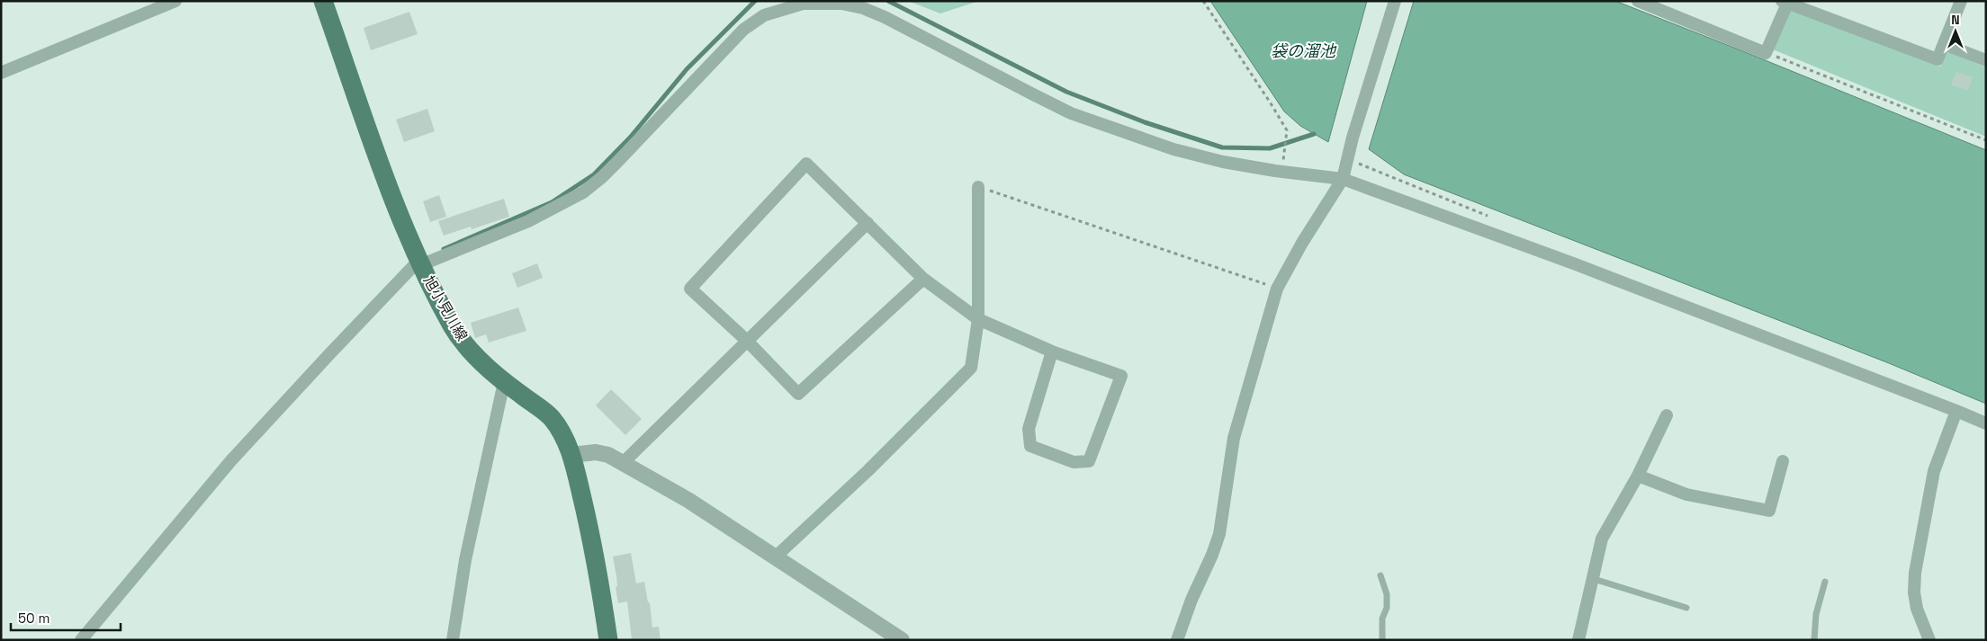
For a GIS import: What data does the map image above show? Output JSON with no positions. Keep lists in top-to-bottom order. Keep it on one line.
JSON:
{"streets":{"main road":["旭小見川線"]},"water":["袋の溜池"],"scale_bar":"50 m","north":"top"}
